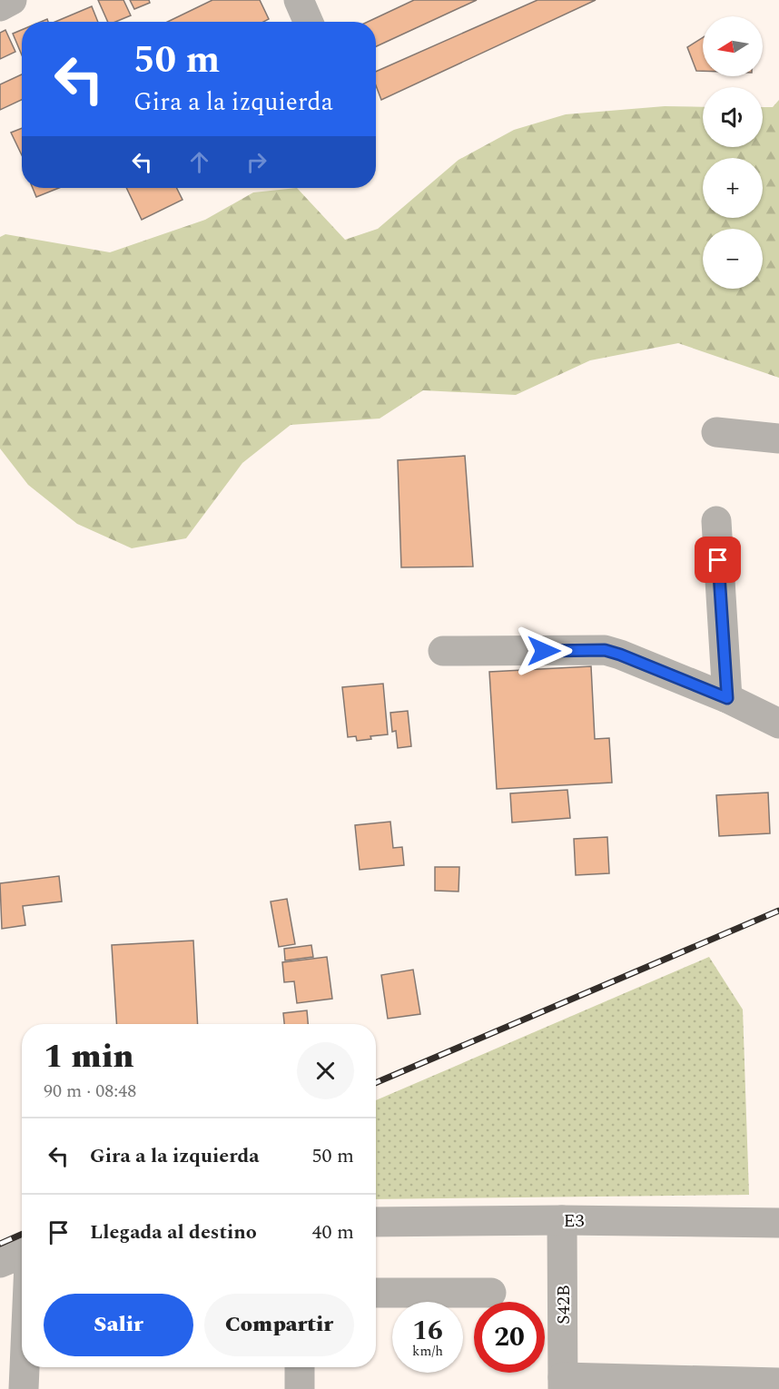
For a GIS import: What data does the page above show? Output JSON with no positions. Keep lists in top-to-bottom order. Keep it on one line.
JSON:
{"streets":{"street":["E3","S42B"]},"crossings":[["E3","S42B"]],"north":"left","page":{"map_buttons":["+","−"],"turn":["50 m","Gira a la izquierda"],"heading":["1 min","90 m · 08:48"],"list":[{"name":"Gira a la izquierda","value":"50 m"},{"name":"Llegada al destino","value":"40 m"}],"buttons":["Salir","Compartir"],"speed":"16 km/h","limit":"20"}}
